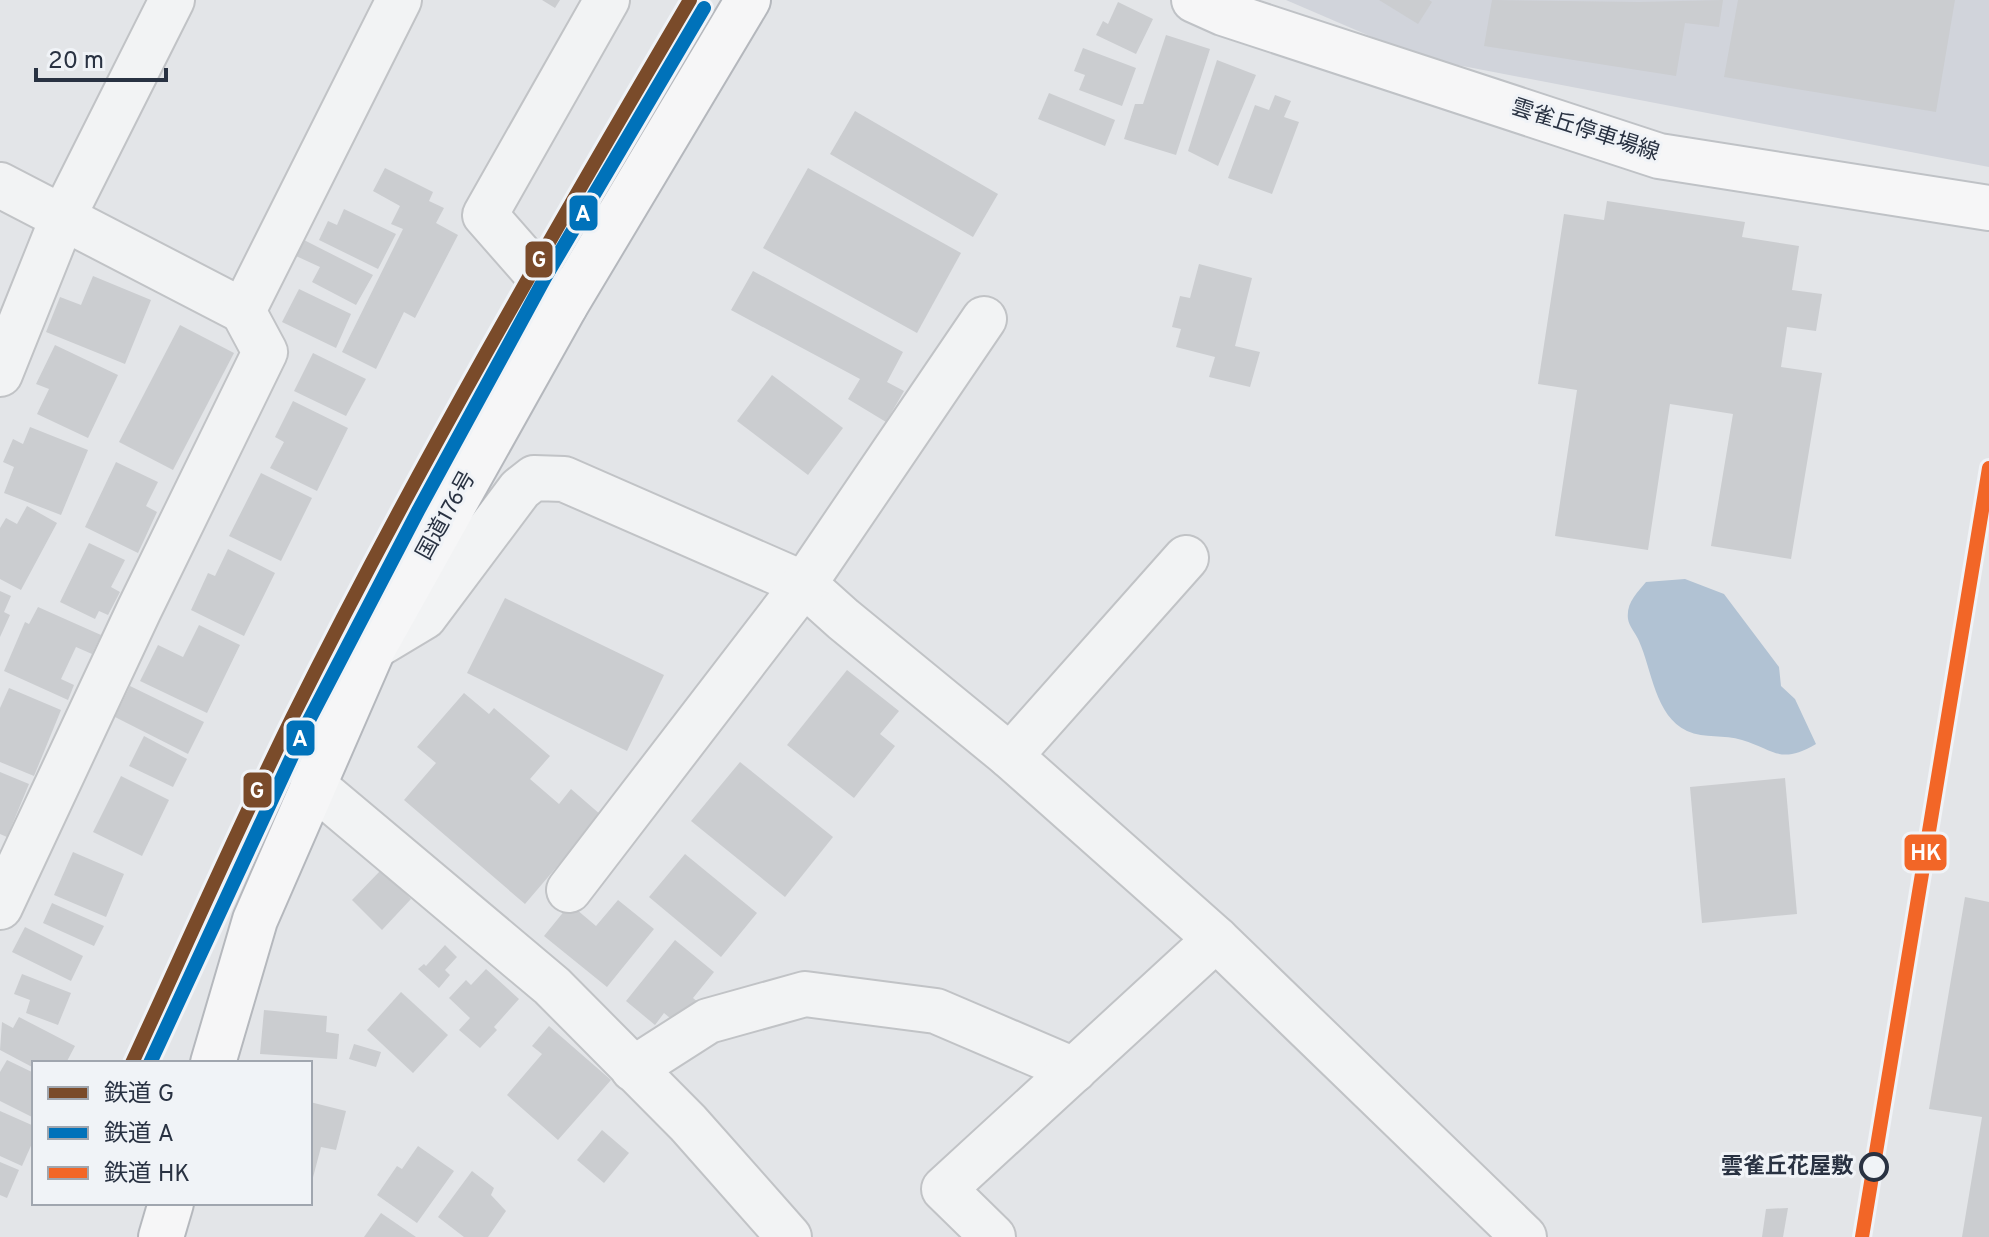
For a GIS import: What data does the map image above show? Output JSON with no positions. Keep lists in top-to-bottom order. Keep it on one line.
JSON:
{"streets":{"main road":["雲雀丘停車場線","国道176号"]},"places":["雲雀丘花屋敷"],"lines":["rail line G","rail line A","rail line HK"],"legend":["鉄道 G","鉄道 A","鉄道 HK"],"scale_bar":"20 m"}
